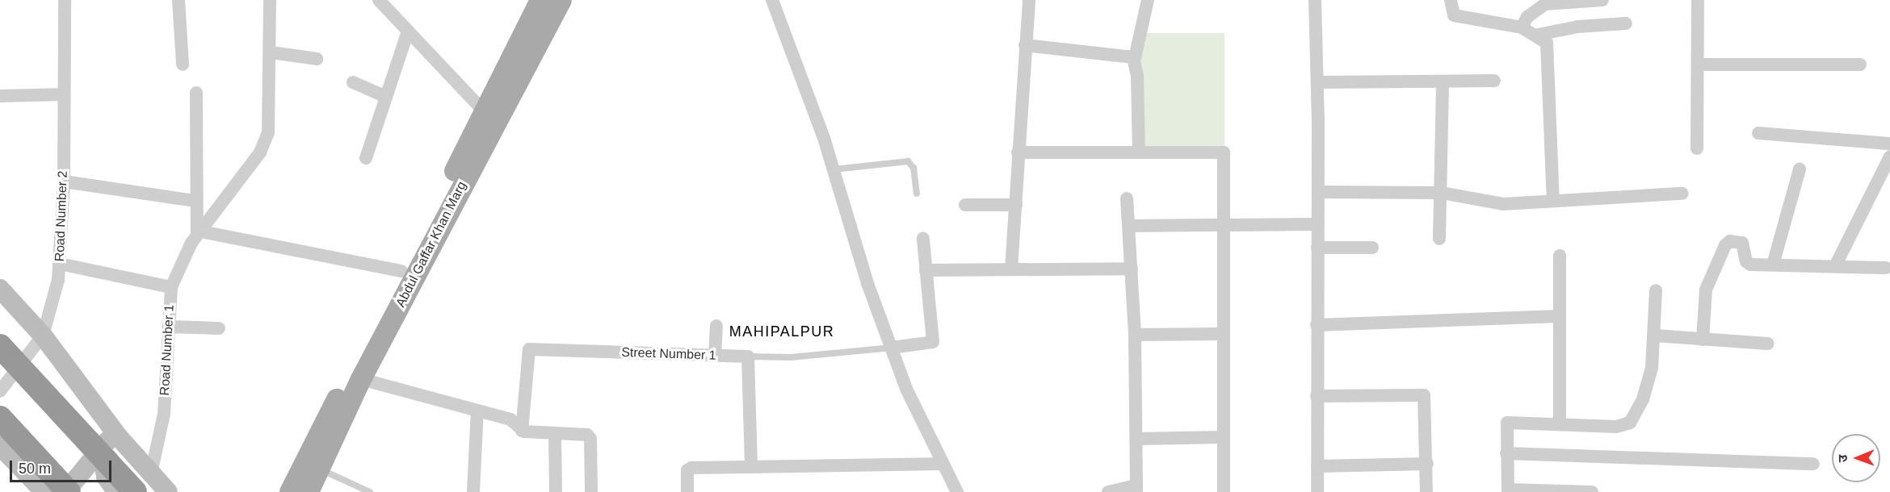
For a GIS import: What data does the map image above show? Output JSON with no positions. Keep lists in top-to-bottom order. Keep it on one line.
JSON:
{"streets":{"main road":["Abdul Gaffar Khan Marg"],"street":["Road Number 2","Road Number 1","Street Number 1"]},"districts":["MAHIPALPUR"],"scale_bar":"50 m","north":"left"}
